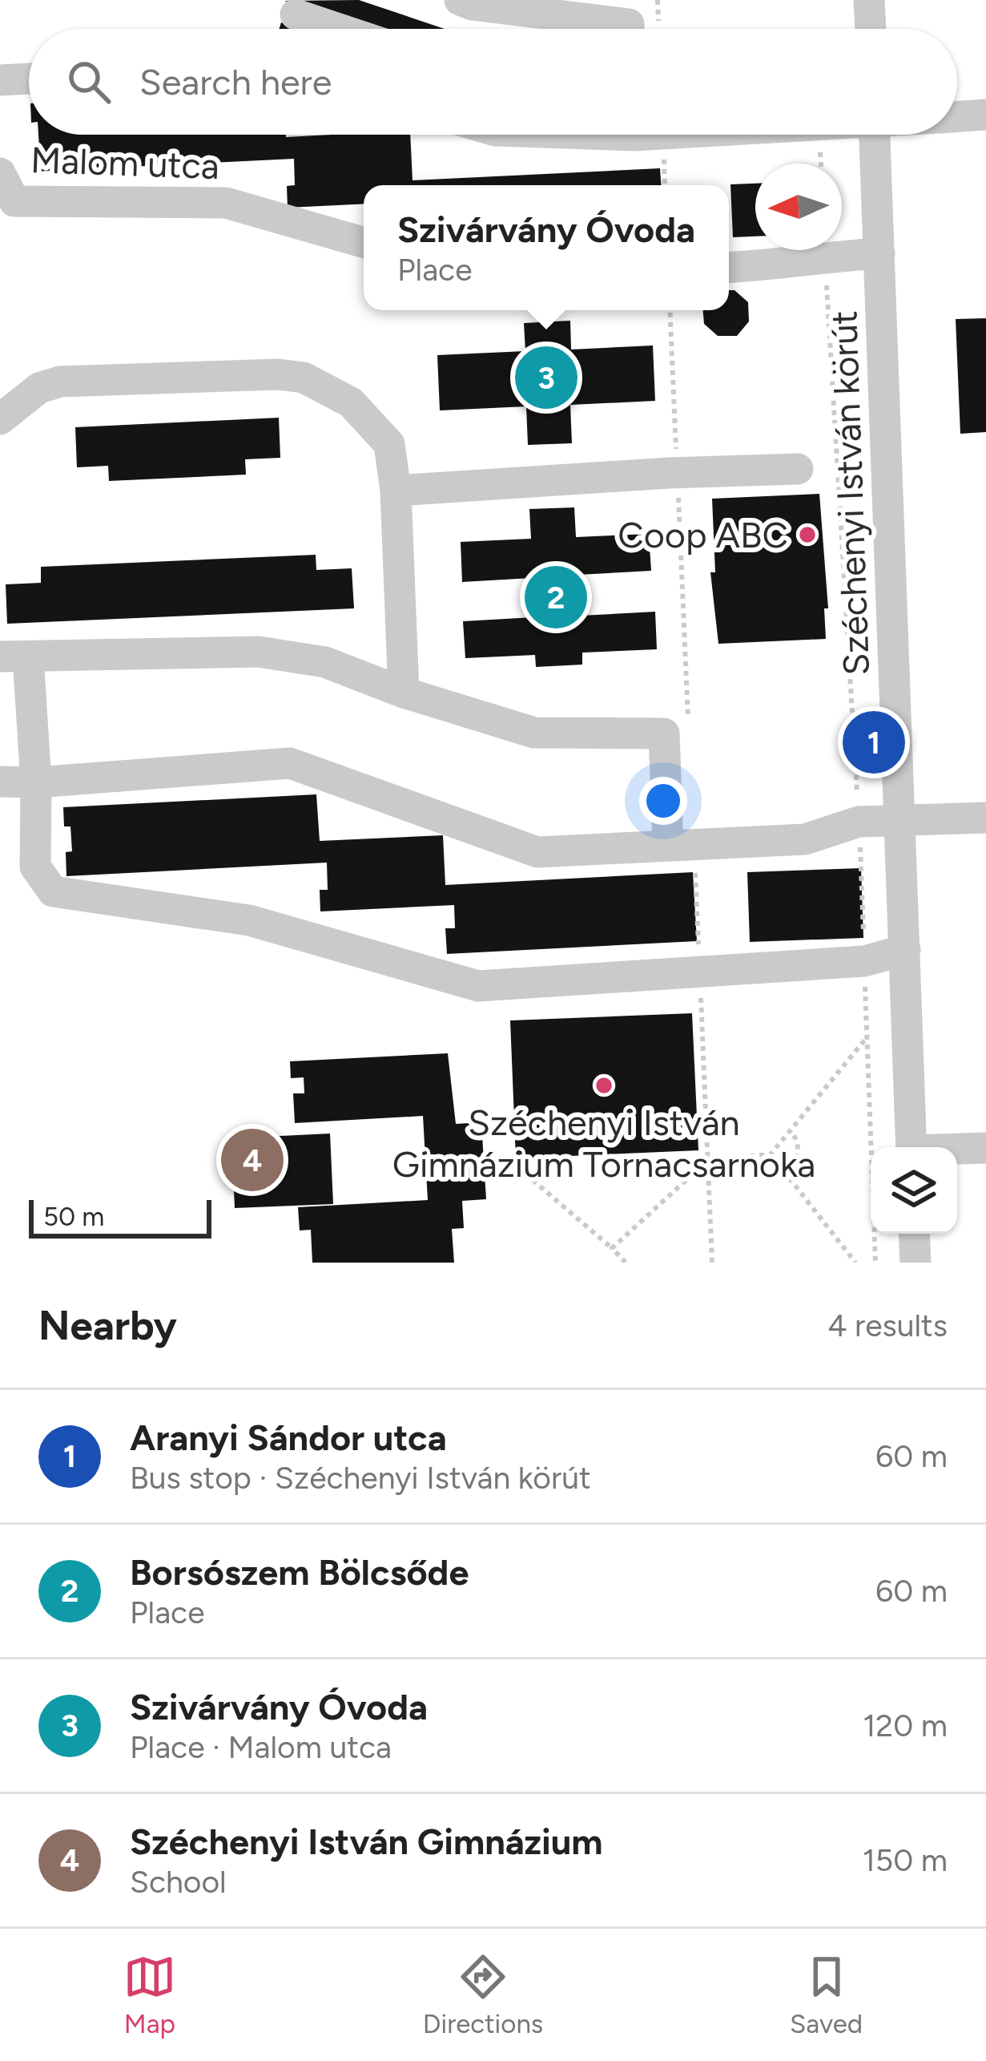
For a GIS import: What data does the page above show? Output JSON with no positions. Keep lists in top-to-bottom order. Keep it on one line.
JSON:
{"streets":{"street":["Malom utca","Széchenyi István körút"]},"places":["Coop ABC","Széchenyi István Gimnázium Tornacsarnoka"],"scale_bar":"50 m","north":"left","page":{"search":"Search here","popup":["Szivárvány Óvoda","Place"],"pins":["3","2","1","4"],"scale":"50 m","heading":["Nearby","4 results"],"list":[{"mark":"1","name":"Aranyi Sándor utca","note":"Bus stop · Széchenyi István körút","value":"60 m"},{"mark":"2","name":"Borsószem Bölcsőde","note":"Place","value":"60 m"},{"mark":"3","name":"Szivárvány Óvoda","note":"Place · Malom utca","value":"120 m"},{"mark":"4","name":"Széchenyi István Gimnázium","note":"School","value":"150 m"}],"nav":["Map","Directions","Saved"]}}
